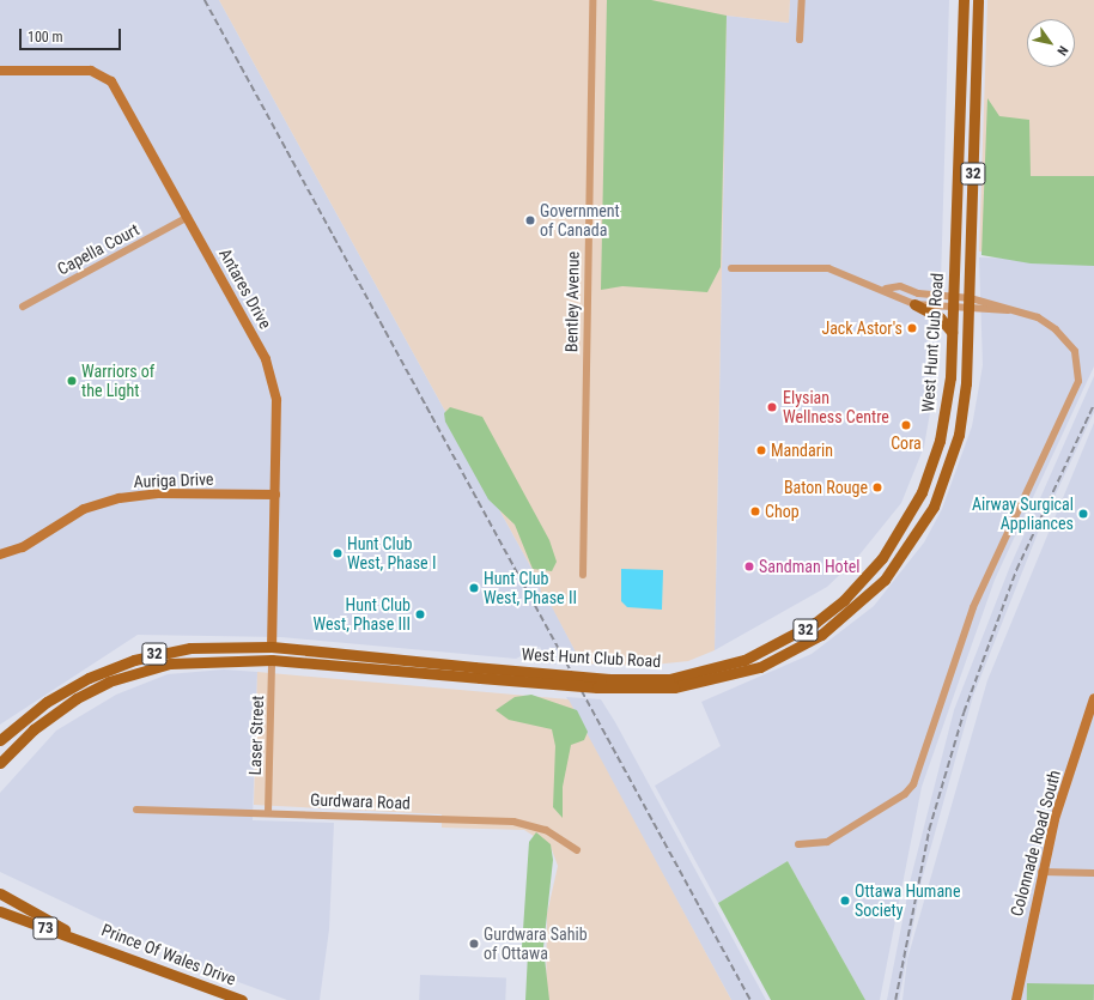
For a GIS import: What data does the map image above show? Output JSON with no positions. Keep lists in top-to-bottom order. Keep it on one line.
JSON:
{"streets":{"main road":["32","West Hunt Club Road","73","Prince Of Wales Drive"],"street":["Capella Court","Antares Drive","Bentley Avenue","Auriga Drive","Laser Street","Gurdwara Road","Colonnade Road South"]},"crossings":[["Capella Court","Antares Drive"],["Antares Drive","West Hunt Club Road"],["Antares Drive","Auriga Drive"],["West Hunt Club Road","Laser Street"],["Laser Street","Gurdwara Road"]],"places":["Government of Canada","Jack Astor's","Warriors of the Light","Elysian Wellness Centre","Cora","Mandarin","Baton Rouge","Chop","Airway Surgical Appliances","Hunt Club West, Phase I","Sandman Hotel","Hunt Club West, Phase II","Hunt Club West, Phase III","Ottawa Humane Society","Gurdwara Sahib of Ottawa"],"scale_bar":"100 m","north":"bottom right"}
